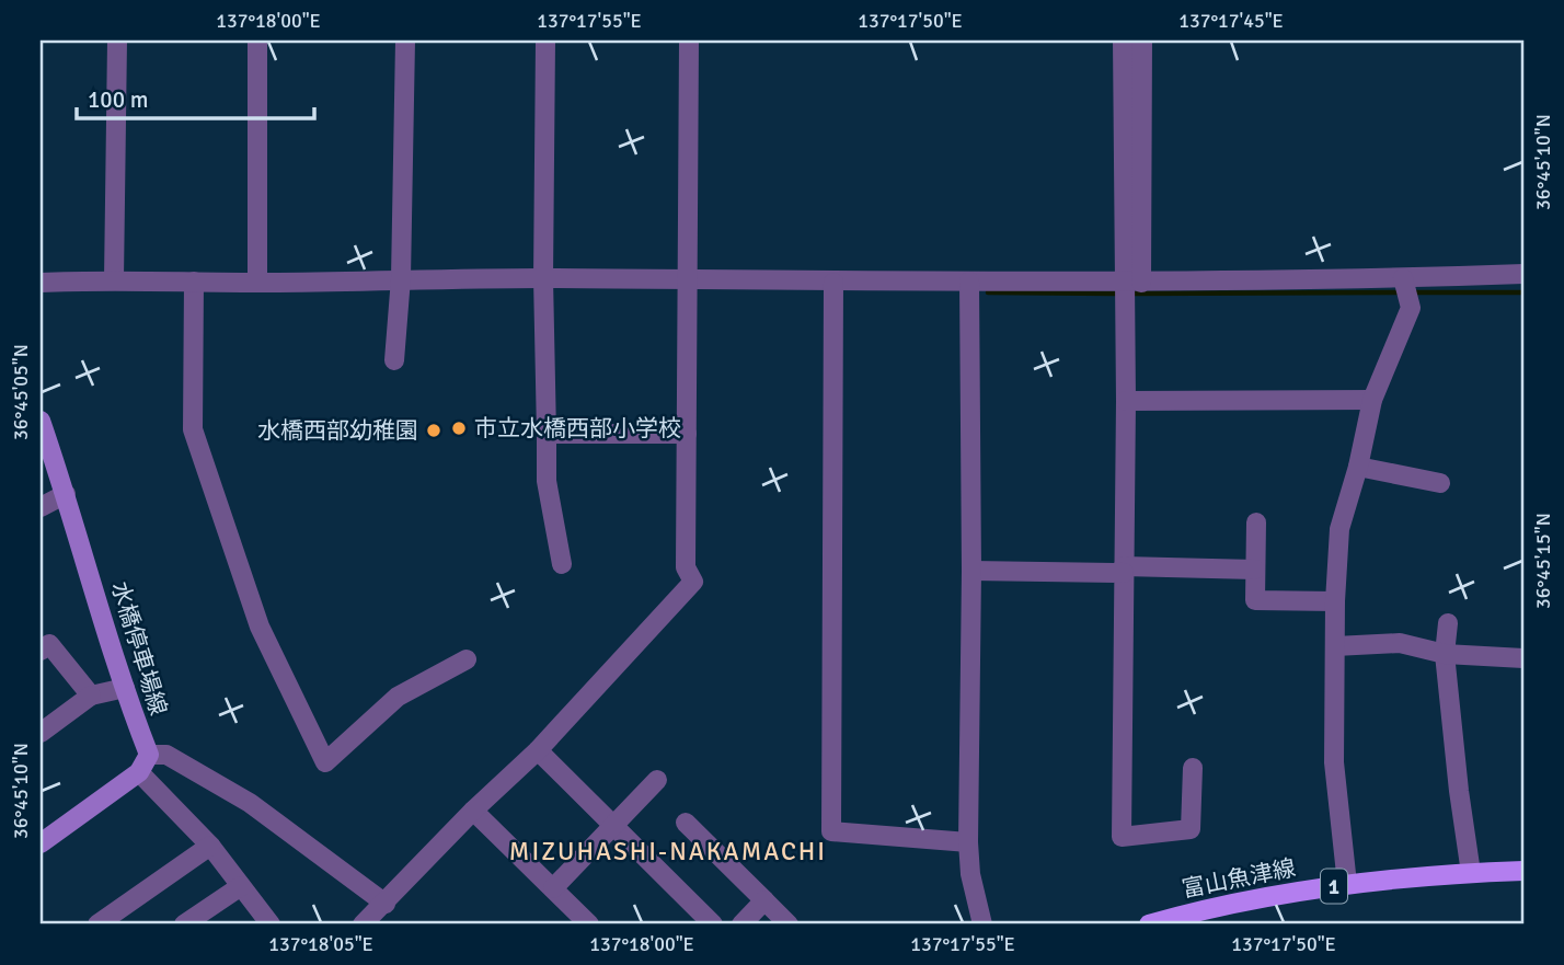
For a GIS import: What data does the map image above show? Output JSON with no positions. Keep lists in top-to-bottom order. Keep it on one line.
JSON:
{"streets":{"main road":["水橋停車場線","富山魚津線","1"]},"districts":["MIZUHASHI-NAKAMACHI"],"places":["市立水橋西部小学校","水橋西部幼稚園"],"scale_bar":"100 m","coordinates":["137°18'00\"E","137°17'55\"E","137°17'50\"E","137°17'45\"E","36°45'10\"N","36°45'05\"N","36°45'15\"N","137°18'05\"E"]}
